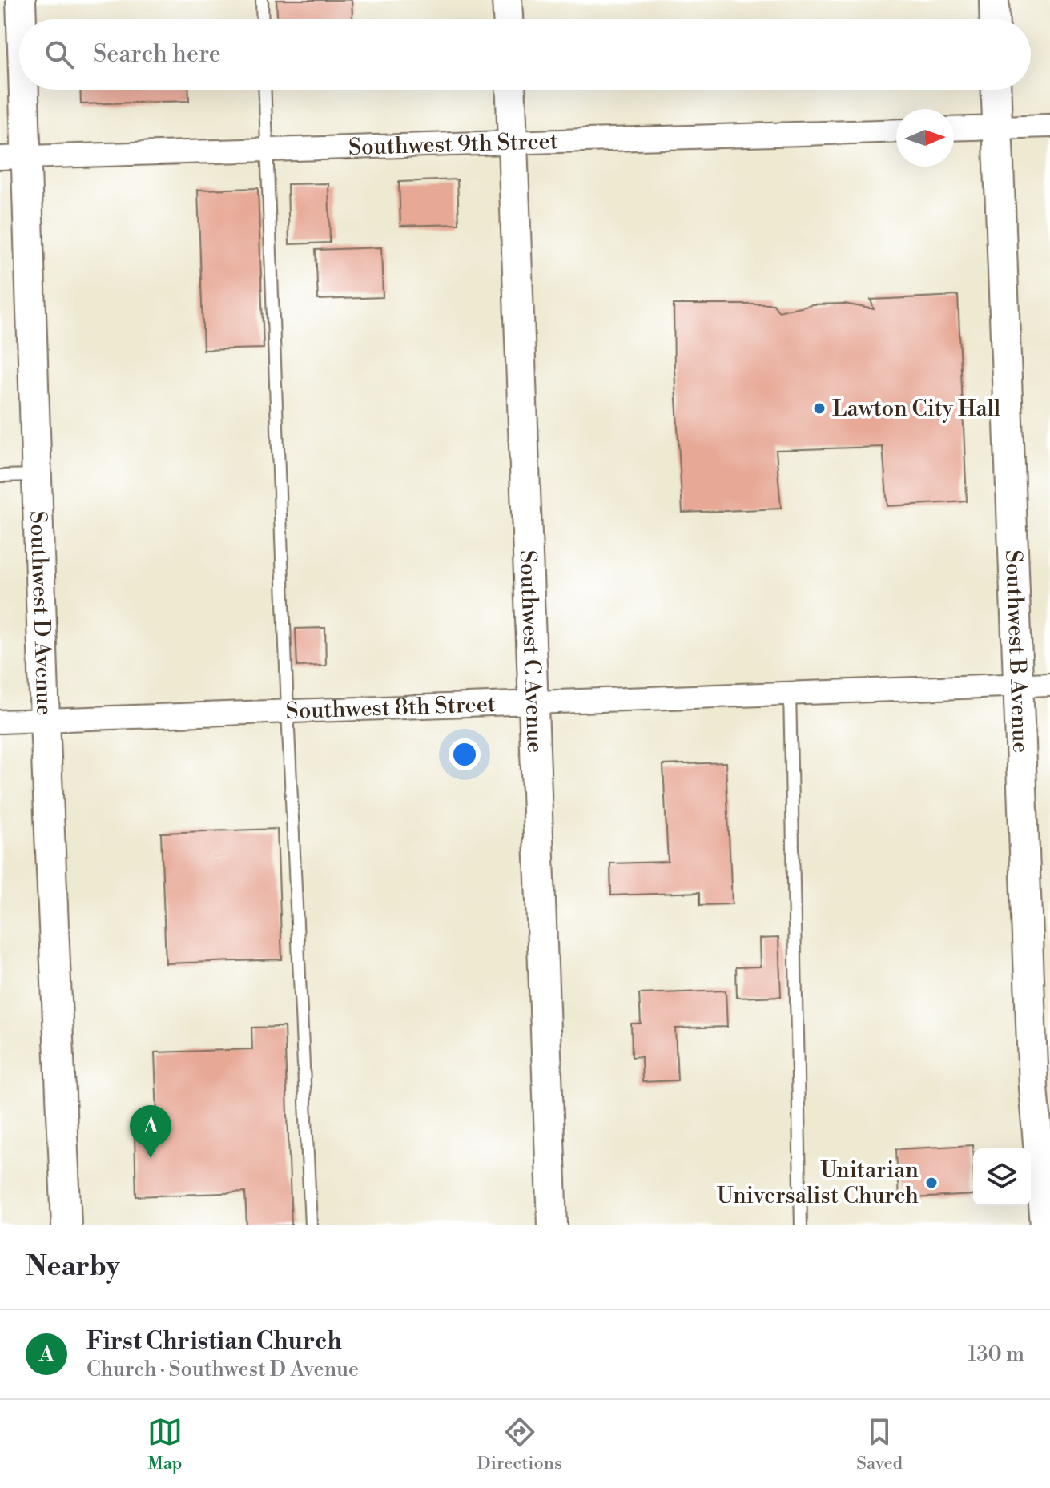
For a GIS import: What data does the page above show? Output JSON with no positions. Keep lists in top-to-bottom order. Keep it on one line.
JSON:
{"streets":{"street":["Southwest 9th Street","Southwest D Avenue","Southwest C Avenue","Southwest B Avenue","Southwest 8th Street"]},"crossings":[["Southwest 9th Street","Southwest D Avenue"],["Southwest 9th Street","Southwest C Avenue"],["Southwest D Avenue","Southwest 8th Street"],["Southwest C Avenue","Southwest 8th Street"],["Southwest B Avenue","Southwest 8th Street"]],"places":["Lawton City Hall","Unitarian Universalist Church"],"north":"right","page":{"search":"Search here","pins":"A","heading":"Nearby","list":[{"mark":"A","name":"First Christian Church","note":"Church · Southwest D Avenue","value":"130 m"}],"nav":["Map","Directions","Saved"]}}
